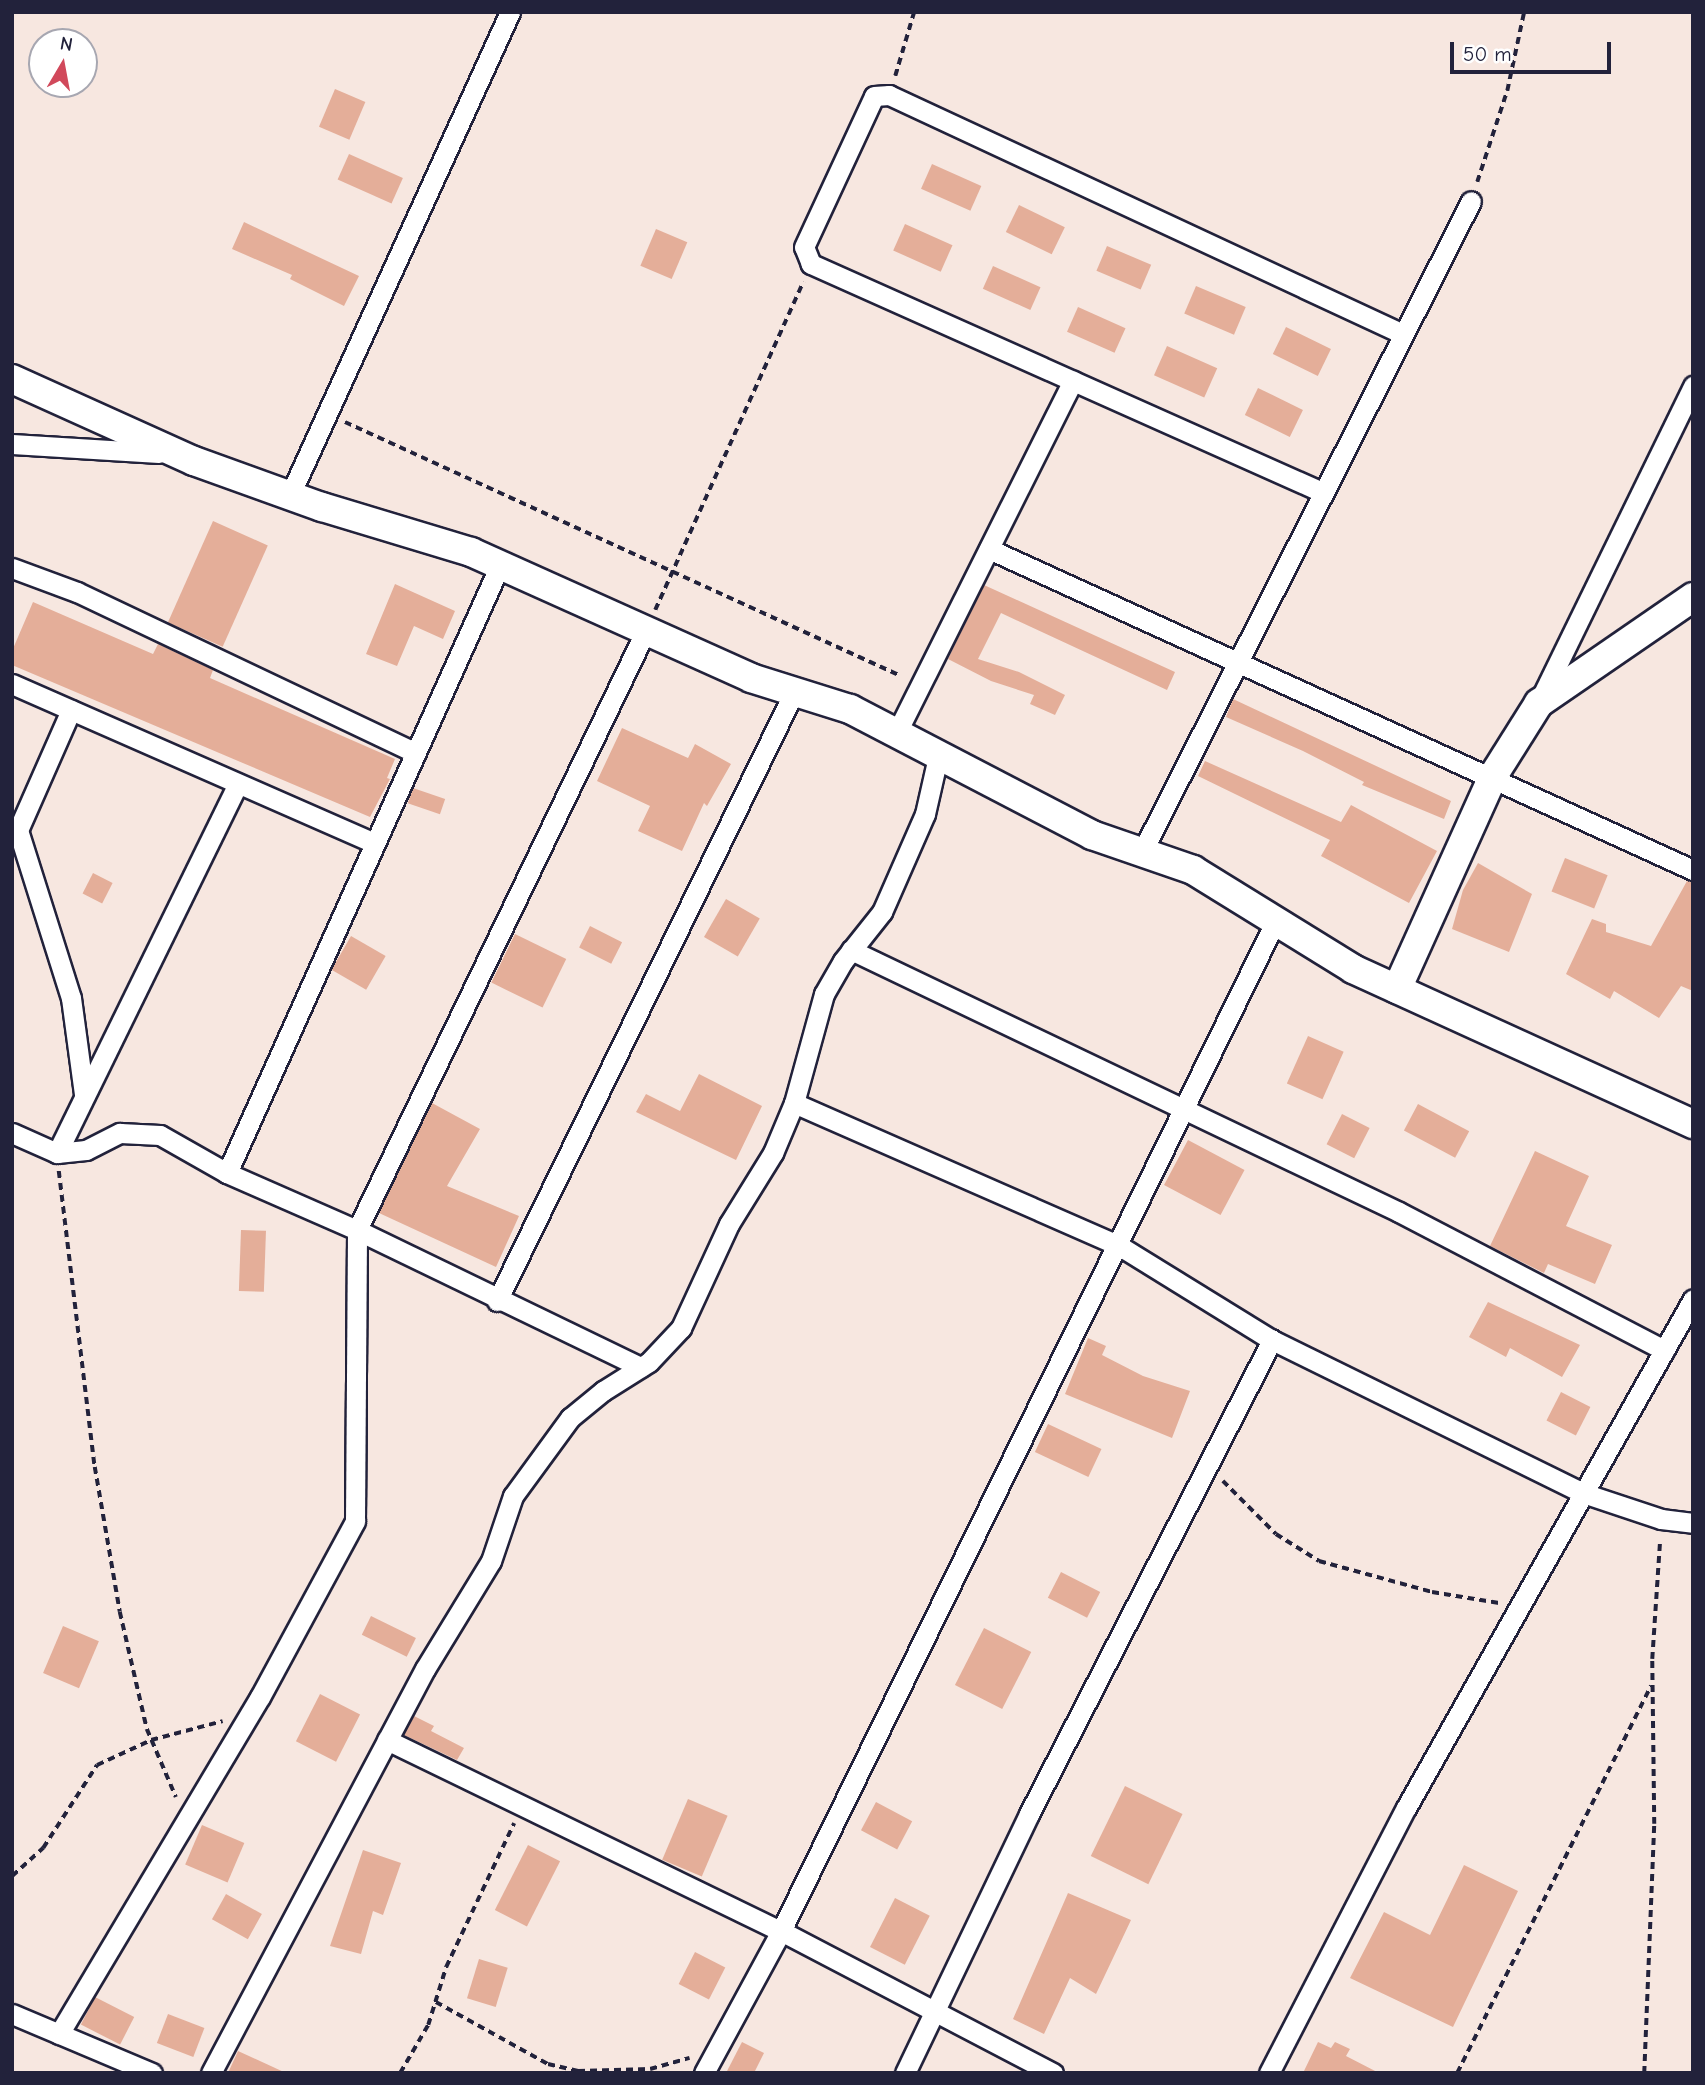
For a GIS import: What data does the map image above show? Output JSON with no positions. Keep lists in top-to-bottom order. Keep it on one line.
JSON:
{"scale_bar":"50 m","north":"top"}
